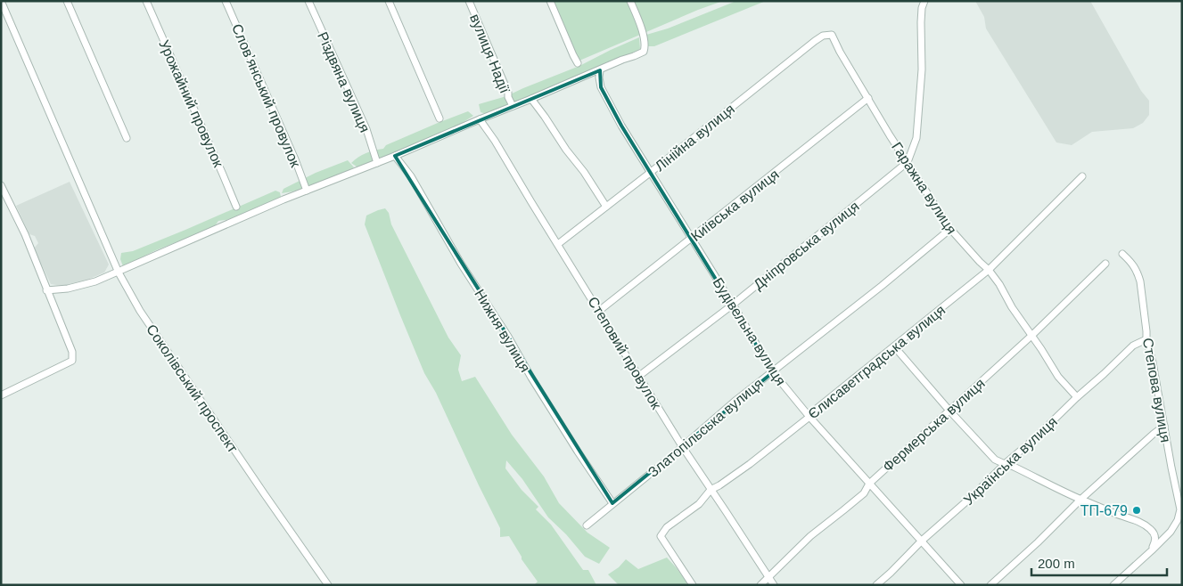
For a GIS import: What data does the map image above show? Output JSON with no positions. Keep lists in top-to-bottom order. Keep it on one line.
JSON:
{"streets":{"street":["вулиця Надії","Різдвяна вулиця","Словʼянський провулок","Урожайний провулок","Лінійна вулиця","Гаражна вулиця","Київська вулиця","Дніпровська вулиця","Нижня вулиця","Будівельна вулиця","Степовий провулок","Єлисаветградська вулиця","Соколівський проспект","Степова вулиця","Фермерська вулиця","Златопільська вулиця","Українська вулиця"]},"crossings":[["Лінійна вулиця","Гаражна вулиця"],["Лінійна вулиця","Будівельна вулиця"],["Лінійна вулиця","Степовий провулок"],["Гаражна вулиця","Київська вулиця"],["Гаражна вулиця","Дніпровська вулиця"],["Гаражна вулиця","Єлисаветградська вулиця"],["Гаражна вулиця","Фермерська вулиця"],["Гаражна вулиця","Златопільська вулиця"],["Гаражна вулиця","Українська вулиця"],["Київська вулиця","Будівельна вулиця"],["Київська вулиця","Степовий провулок"],["Дніпровська вулиця","Будівельна вулиця"],["Дніпровська вулиця","Степовий провулок"],["Нижня вулиця","Златопільська вулиця"],["Будівельна вулиця","Єлисаветградська вулиця"],["Будівельна вулиця","Фермерська вулиця"],["Будівельна вулиця","Златопільська вулиця"],["Будівельна вулиця","Українська вулиця"],["Степовий провулок","Єлисаветградська вулиця"],["Степовий провулок","Фермерська вулиця"],["Степовий провулок","Златопільська вулиця"],["Степова вулиця","Українська вулиця"]],"places":["ТП-679"],"scale_bar":"200 m"}
